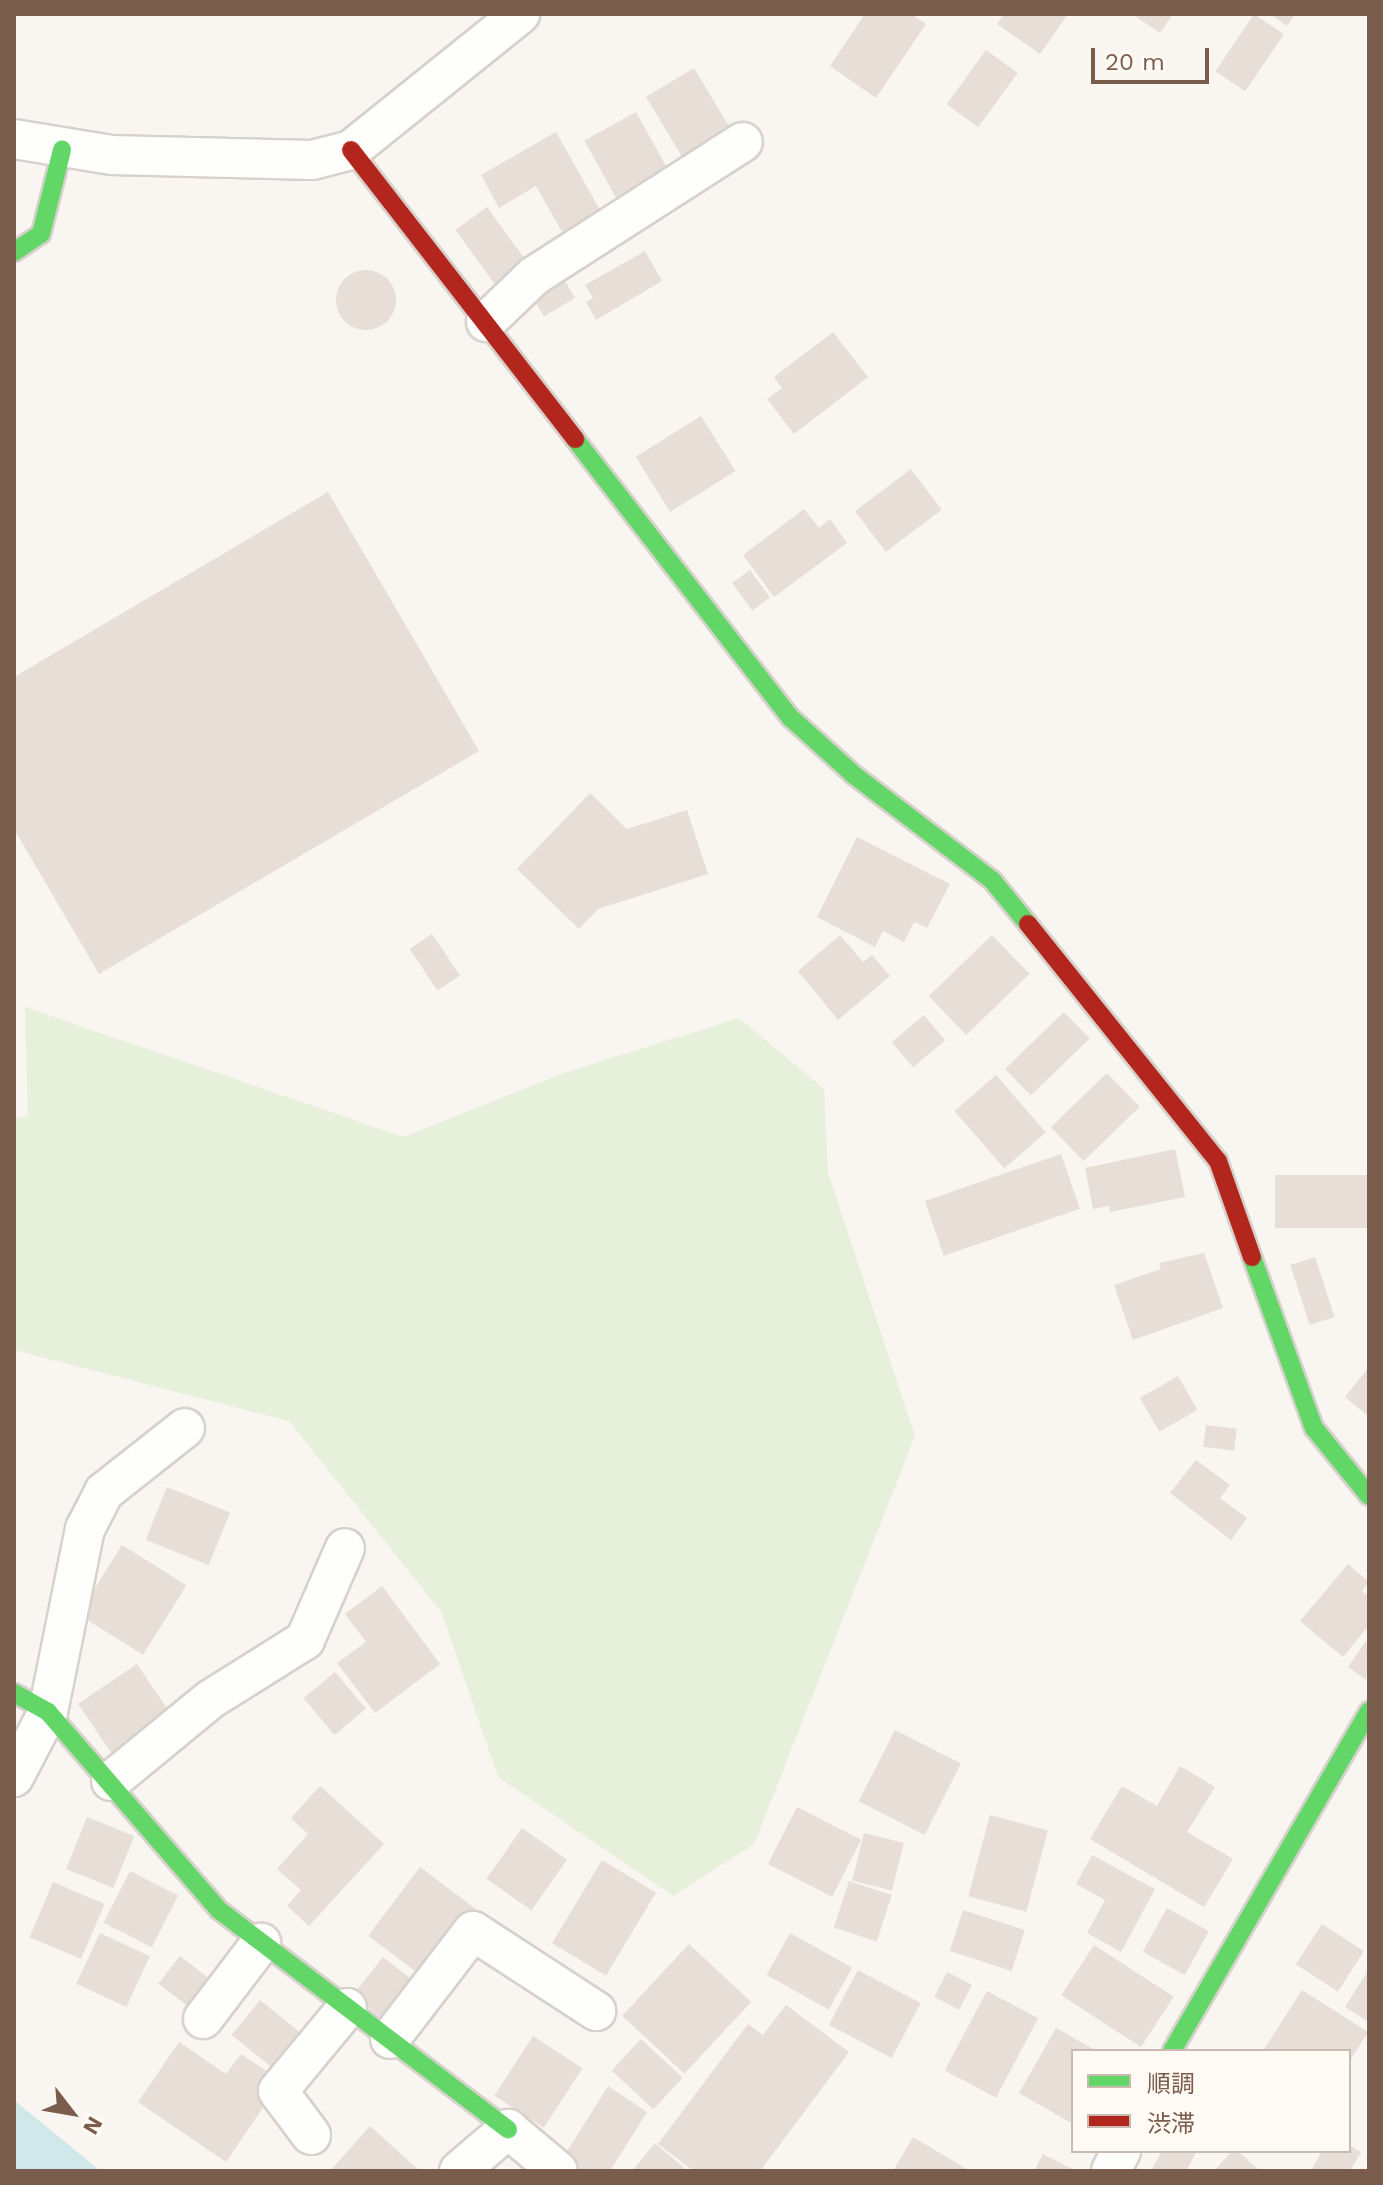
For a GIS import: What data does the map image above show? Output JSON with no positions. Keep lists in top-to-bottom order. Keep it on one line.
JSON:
{"legend":["順調","渋滞"],"scale_bar":"20 m","north":"bottom right"}
